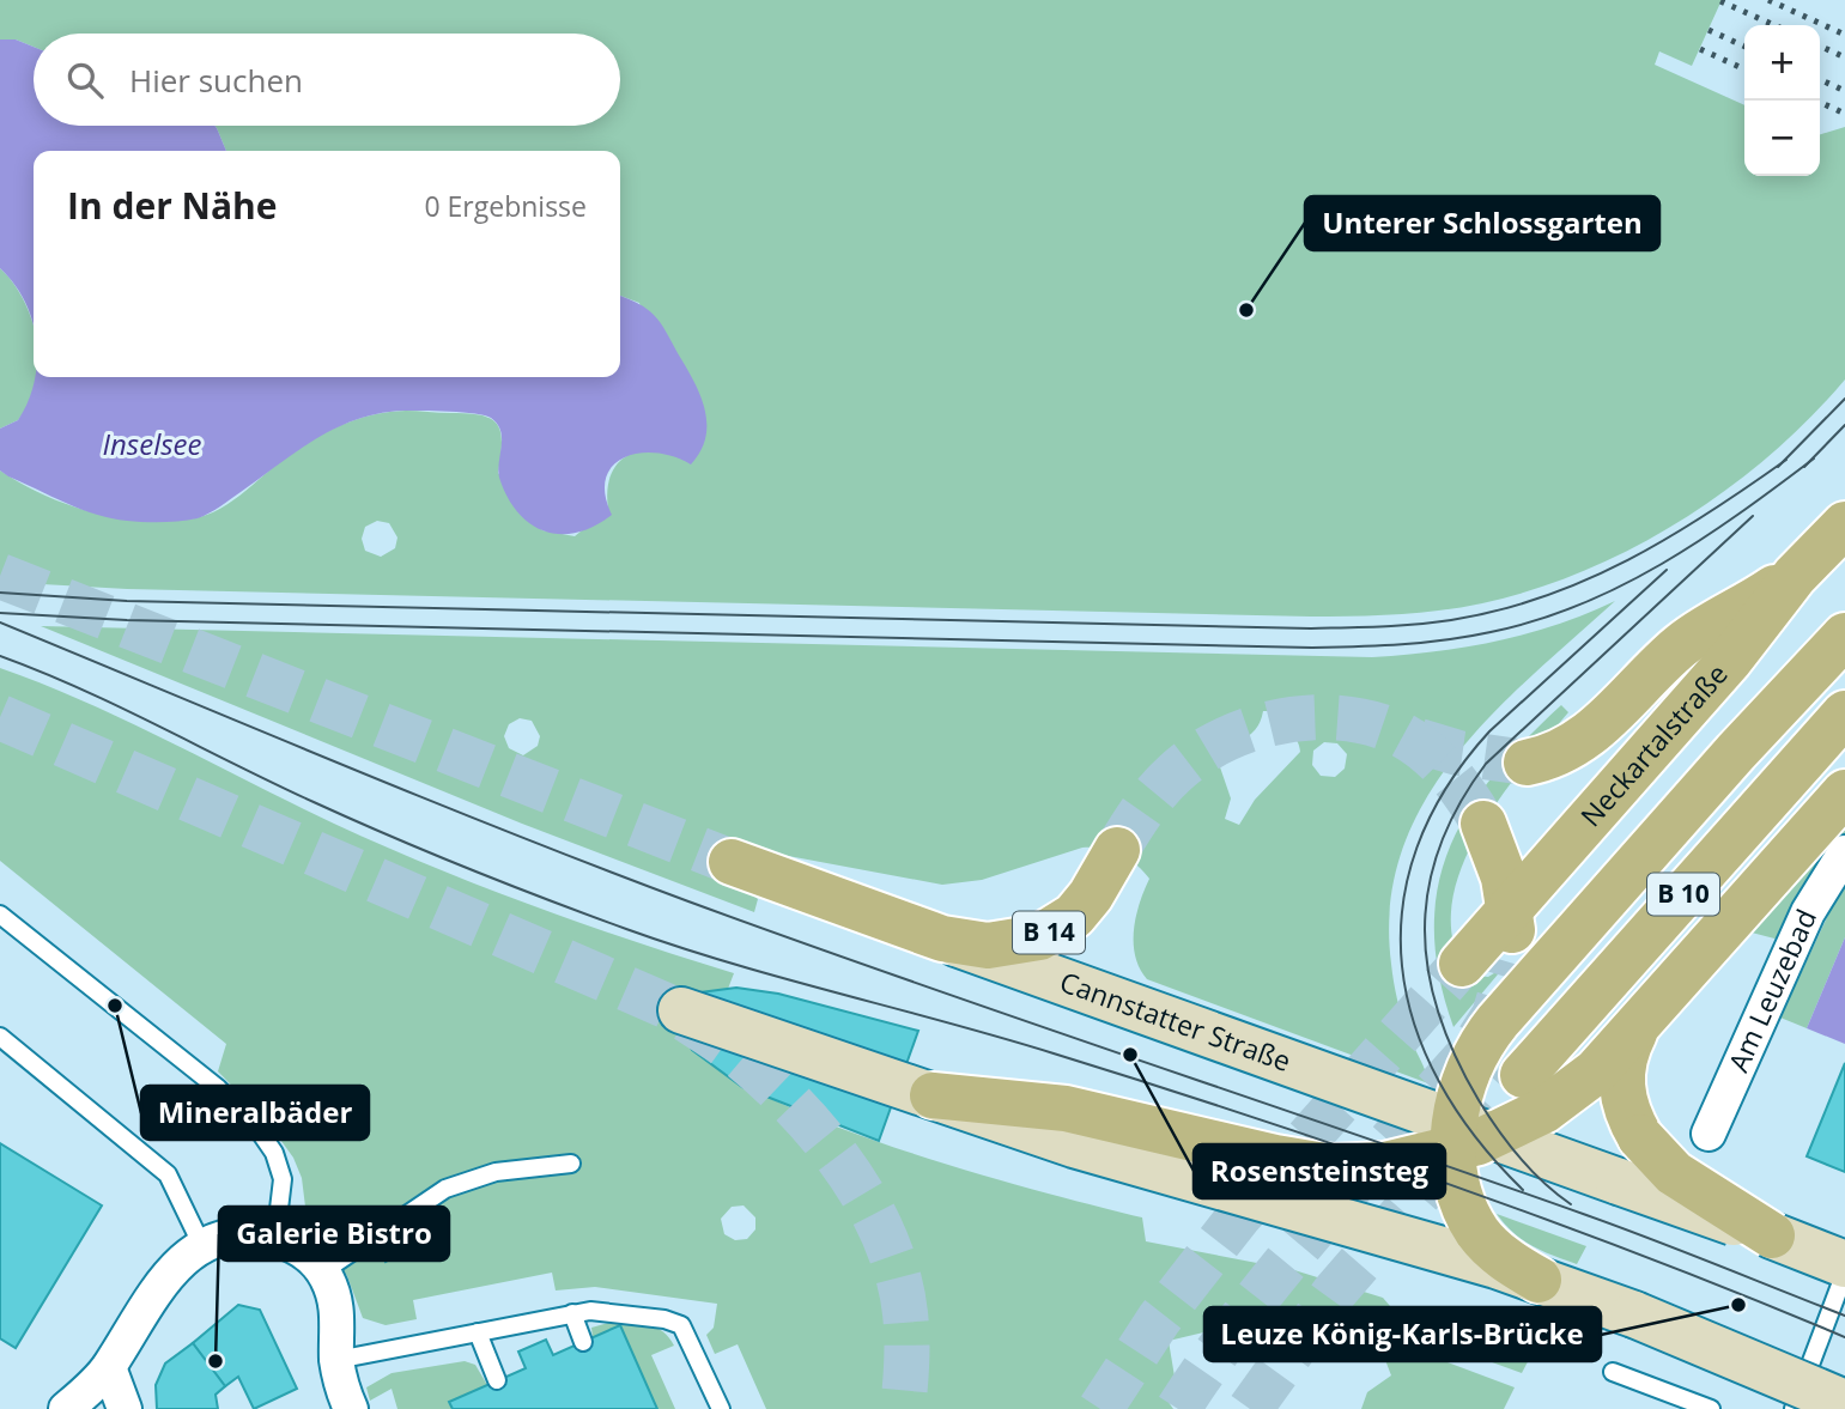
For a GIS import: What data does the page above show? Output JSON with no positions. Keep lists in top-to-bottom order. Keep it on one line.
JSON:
{"streets":{"main road":["Neckartalstraße","B 10","B 14","Cannstatter Straße"],"street":["Am Leuzebad"]},"crossings":[["B 14","Cannstatter Straße"]],"water":["Inselsee"],"places":["Unterer Schlossgarten","Mineralbäder","Rosensteinsteg","Leuze König-Karls-Brücke","Galerie Bistro"],"page":{"map_buttons":["+","−"],"search":"Hier suchen","heading":["In der Nähe","0 Ergebnisse"]}}
